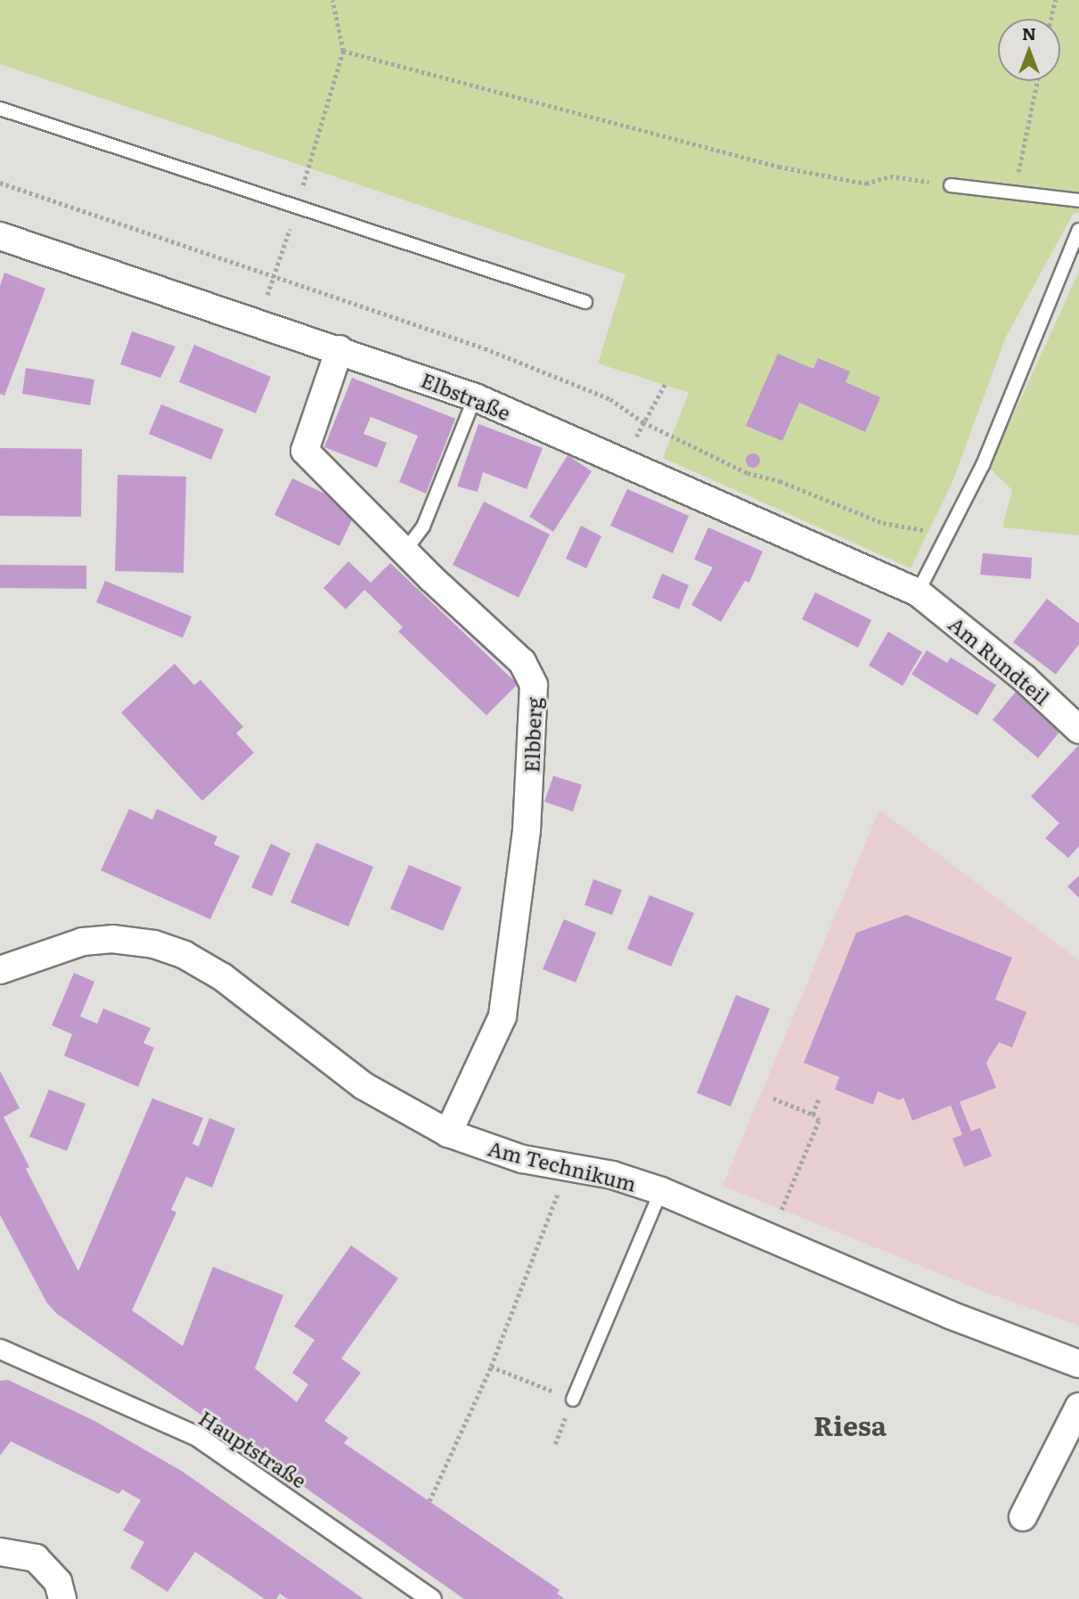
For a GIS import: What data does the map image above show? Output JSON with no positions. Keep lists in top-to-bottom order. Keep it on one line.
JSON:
{"streets":{"street":["Elbstraße","Am Rundteil","Elbberg","Am Technikum","Hauptstraße"]},"crossings":[["Elbstraße","Am Rundteil"],["Elbstraße","Elbberg"],["Elbberg","Am Technikum"]],"districts":["Riesa"],"north":"top"}
